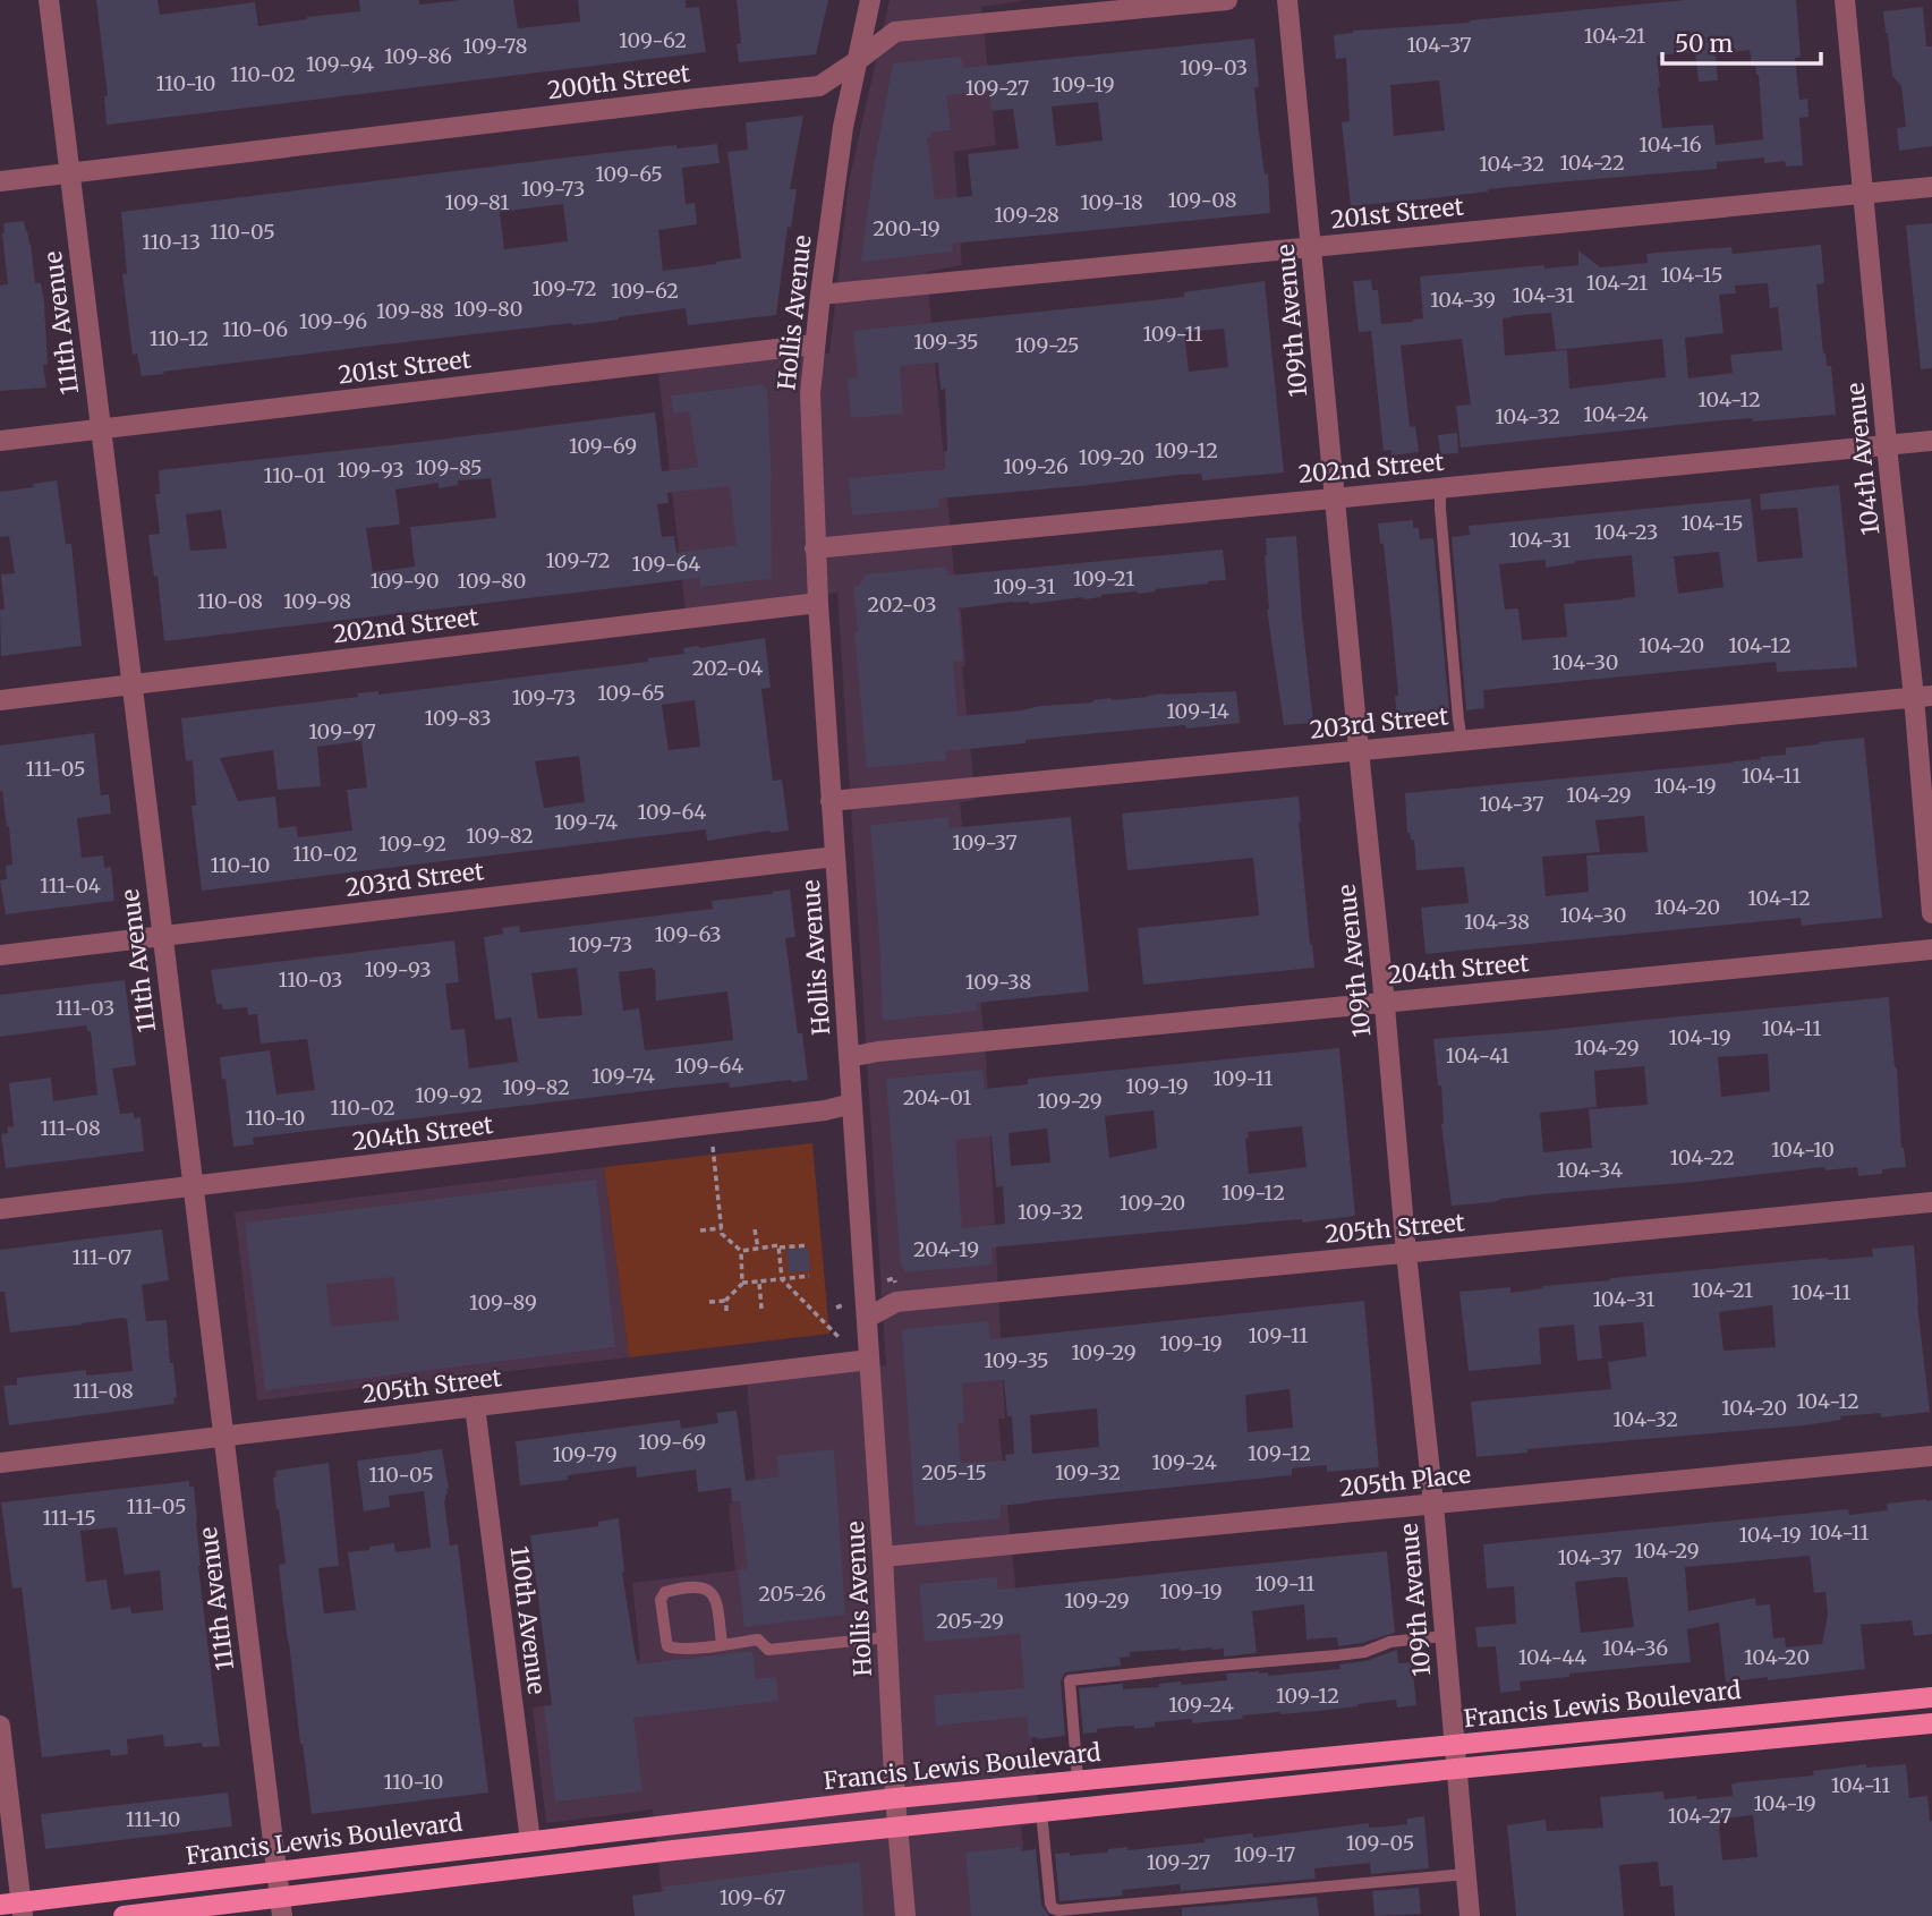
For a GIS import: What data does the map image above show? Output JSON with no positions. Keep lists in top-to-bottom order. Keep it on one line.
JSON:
{"streets":{"main road":["Francis Lewis Boulevard"],"street":["200th Street","201st Street","Hollis Avenue","109th Avenue","111th Avenue","104th Avenue","202nd Street","203rd Street","204th Street","205th Street","205th Place","110th Avenue"]},"crossings":[["200th Street","Hollis Avenue"],["200th Street","111th Avenue"],["201st Street","Hollis Avenue"],["201st Street","109th Avenue"],["201st Street","111th Avenue"],["201st Street","104th Avenue"],["Hollis Avenue","202nd Street"],["Hollis Avenue","203rd Street"],["Hollis Avenue","204th Street"],["Hollis Avenue","205th Street"],["Hollis Avenue","205th Place"],["Hollis Avenue","Francis Lewis Boulevard"],["109th Avenue","202nd Street"],["109th Avenue","203rd Street"],["109th Avenue","204th Street"],["109th Avenue","205th Street"],["109th Avenue","205th Place"],["109th Avenue","Francis Lewis Boulevard"],["111th Avenue","202nd Street"],["111th Avenue","203rd Street"],["111th Avenue","204th Street"],["111th Avenue","205th Street"],["111th Avenue","Francis Lewis Boulevard"],["104th Avenue","202nd Street"],["104th Avenue","203rd Street"],["205th Street","110th Avenue"],["110th Avenue","Francis Lewis Boulevard"]],"house_numbers":["104-21","109-62","104-37","109-78","109-86","109-94","109-03","110-02","110-10","109-19","109-27","104-16","104-22","104-32","109-65","109-73","109-08","109-81","109-18","109-28","200-19","110-05","110-13","104-15","104-21","109-72","109-62","104-31","104-39","109-80","109-88","109-96","110-06","109-11","110-12","109-35","109-25","104-12","104-24","104-32","109-69","109-12","109-20","109-26","109-85","109-93","110-01","104-15","104-23","104-31","109-72","109-64","109-21","109-90","109-80","109-31","110-08","109-98","202-03","104-20","104-12","104-30","202-04","109-65","109-73","109-14","109-83","109-97","111-05","104-11","104-19","104-29","104-37","109-64","109-74","109-82","109-37","109-92","110-02","110-10","111-04","104-12","104-20","104-30","104-38","109-63","109-73","109-93","110-03","109-38","111-03","104-11","104-19","104-29","104-41","109-64","109-74","109-11","109-19","109-82","109-92","204-01","109-29","110-02","110-10","111-08","104-10","104-22","104-34","109-12","109-20","109-32","204-19","111-07","104-21","104-11","104-31","109-89","109-11","109-19","109-29","109-35","111-08","104-12","104-20","104-32","109-69","109-12","109-79","109-24","205-15","109-32","110-05","111-05","111-15","104-11","104-19","104-29","104-37","109-11","109-19","205-26","109-29","205-29","104-36","104-44","104-20","109-12","109-24","110-10","104-11","104-19","104-27","111-10","109-05","109-17","109-27","109-67"],"scale_bar":"50 m"}
